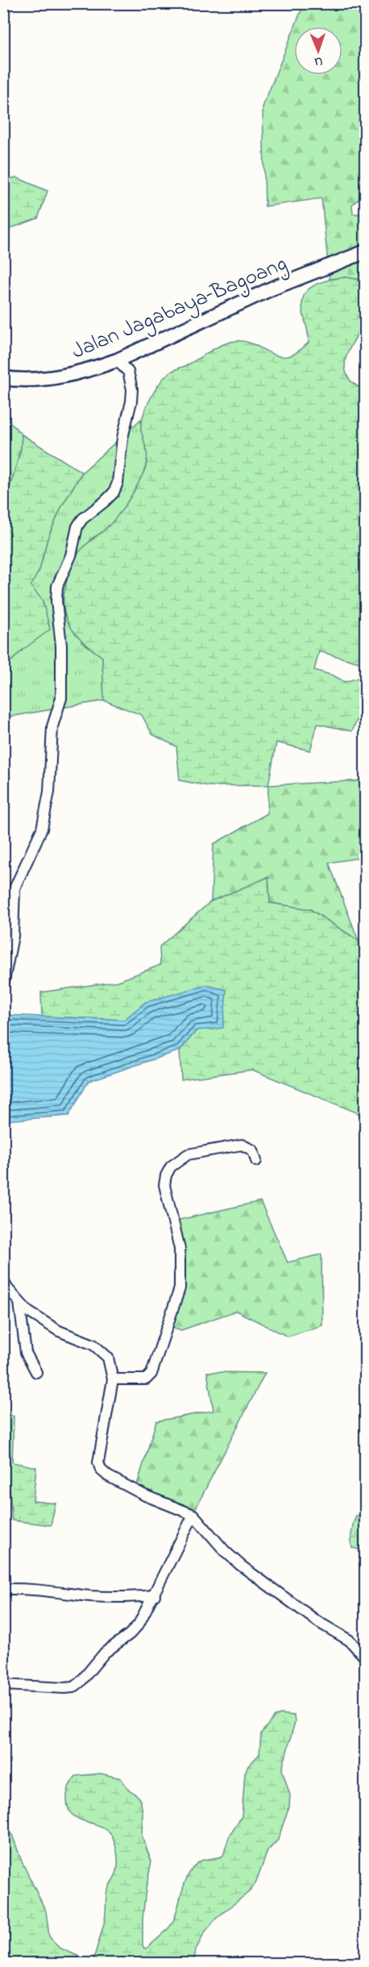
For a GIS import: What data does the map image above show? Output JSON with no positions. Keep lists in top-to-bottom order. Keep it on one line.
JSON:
{"streets":{"street":["Jalan Jagabaya–Bagoang"]},"north":"bottom"}
